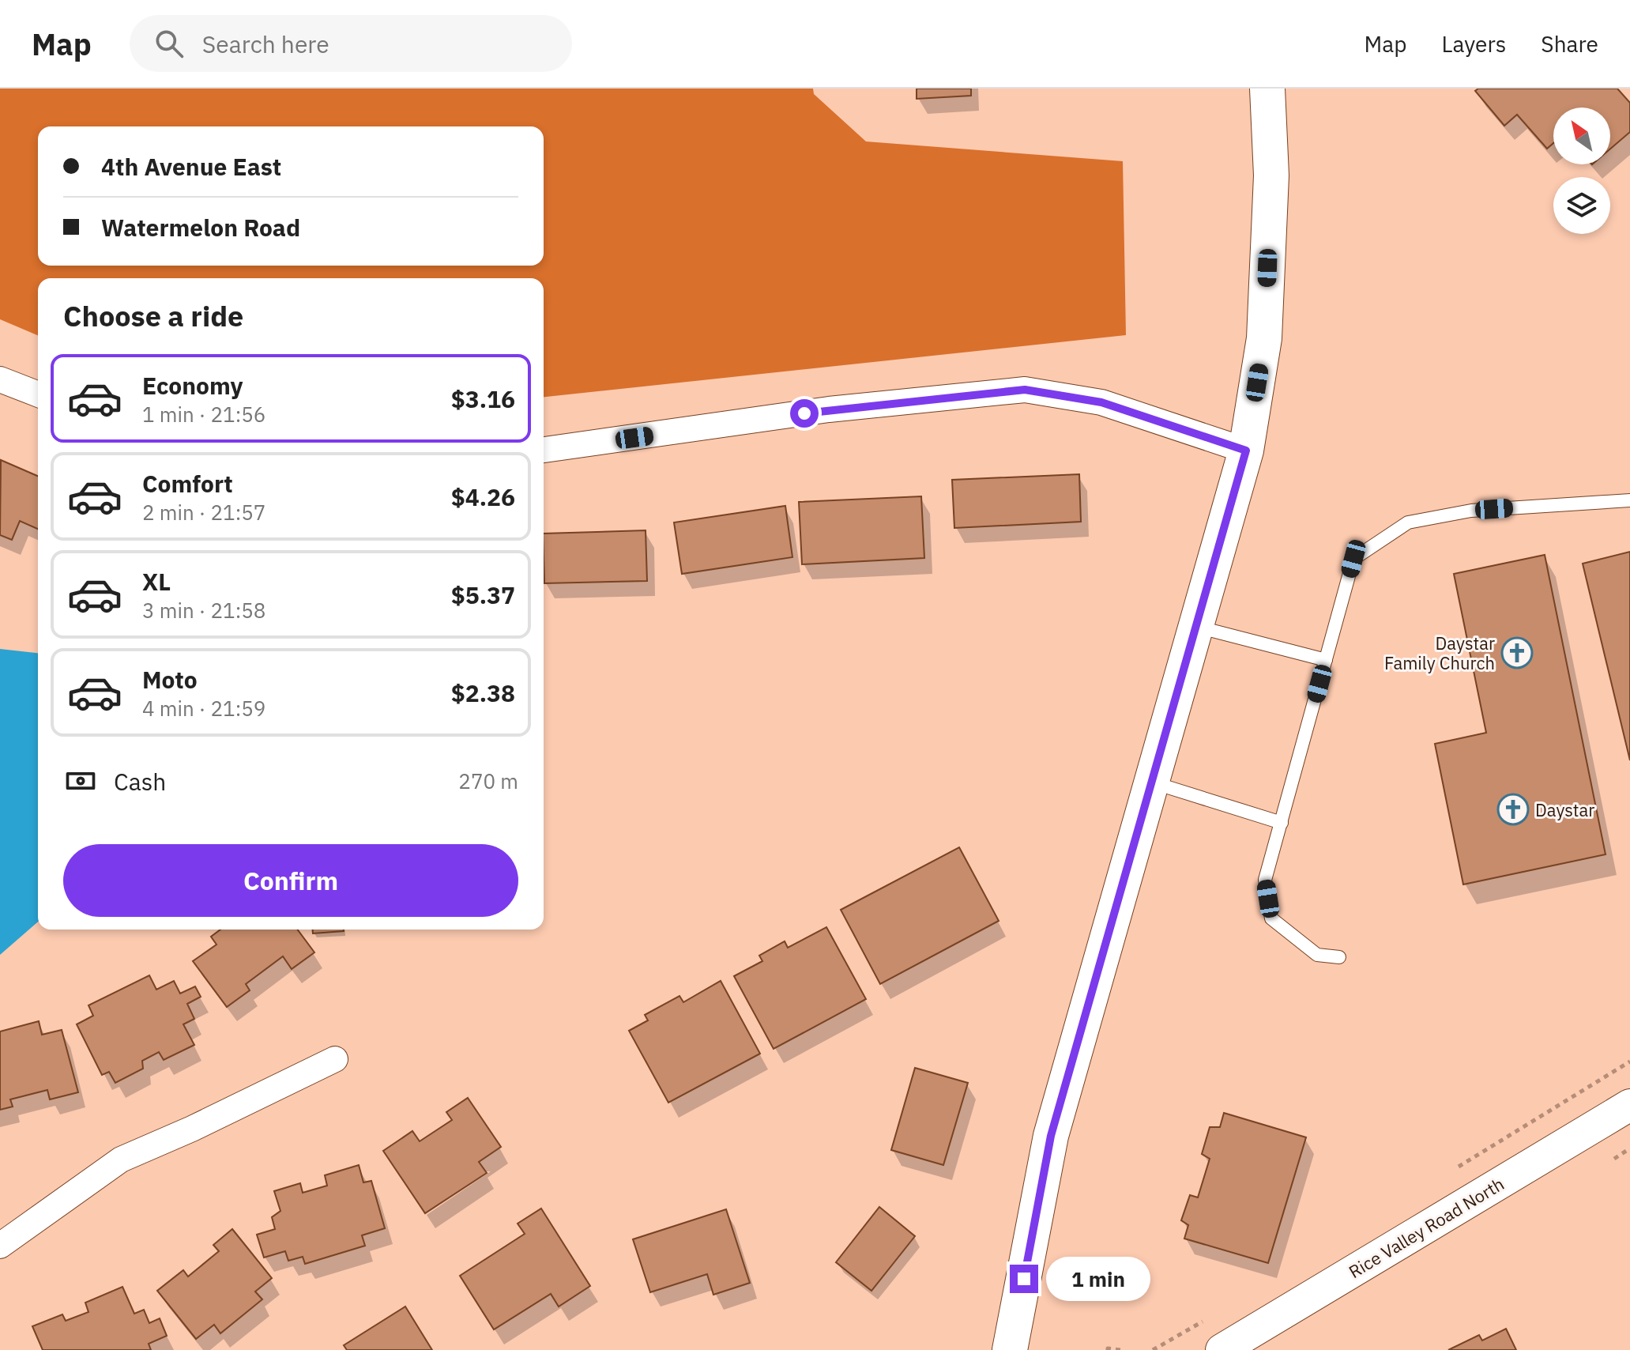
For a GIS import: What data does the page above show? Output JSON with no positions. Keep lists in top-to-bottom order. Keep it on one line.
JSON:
{"streets":{"street":["Rice Valley Road North"]},"places":{"church":["Daystar Family Church","Daystar"]},"north":"top left","page":{"header":"Map","search":"Search here","nav":["Map","Layers","Share"],"banner":["4th Avenue East","Watermelon Road"],"heading":"Choose a ride","list":[{"name":"Economy","note":"1 min · 21:56","value":"$3.16"},{"name":"Comfort","note":"2 min · 21:57","value":"$4.26"},{"name":"XL","note":"3 min · 21:58","value":"$5.37"},{"name":"Moto","note":"4 min · 21:59","value":"$2.38"}],"pay":["Cash","270 m"],"buttons":"Confirm","bubble":"1 min"}}
